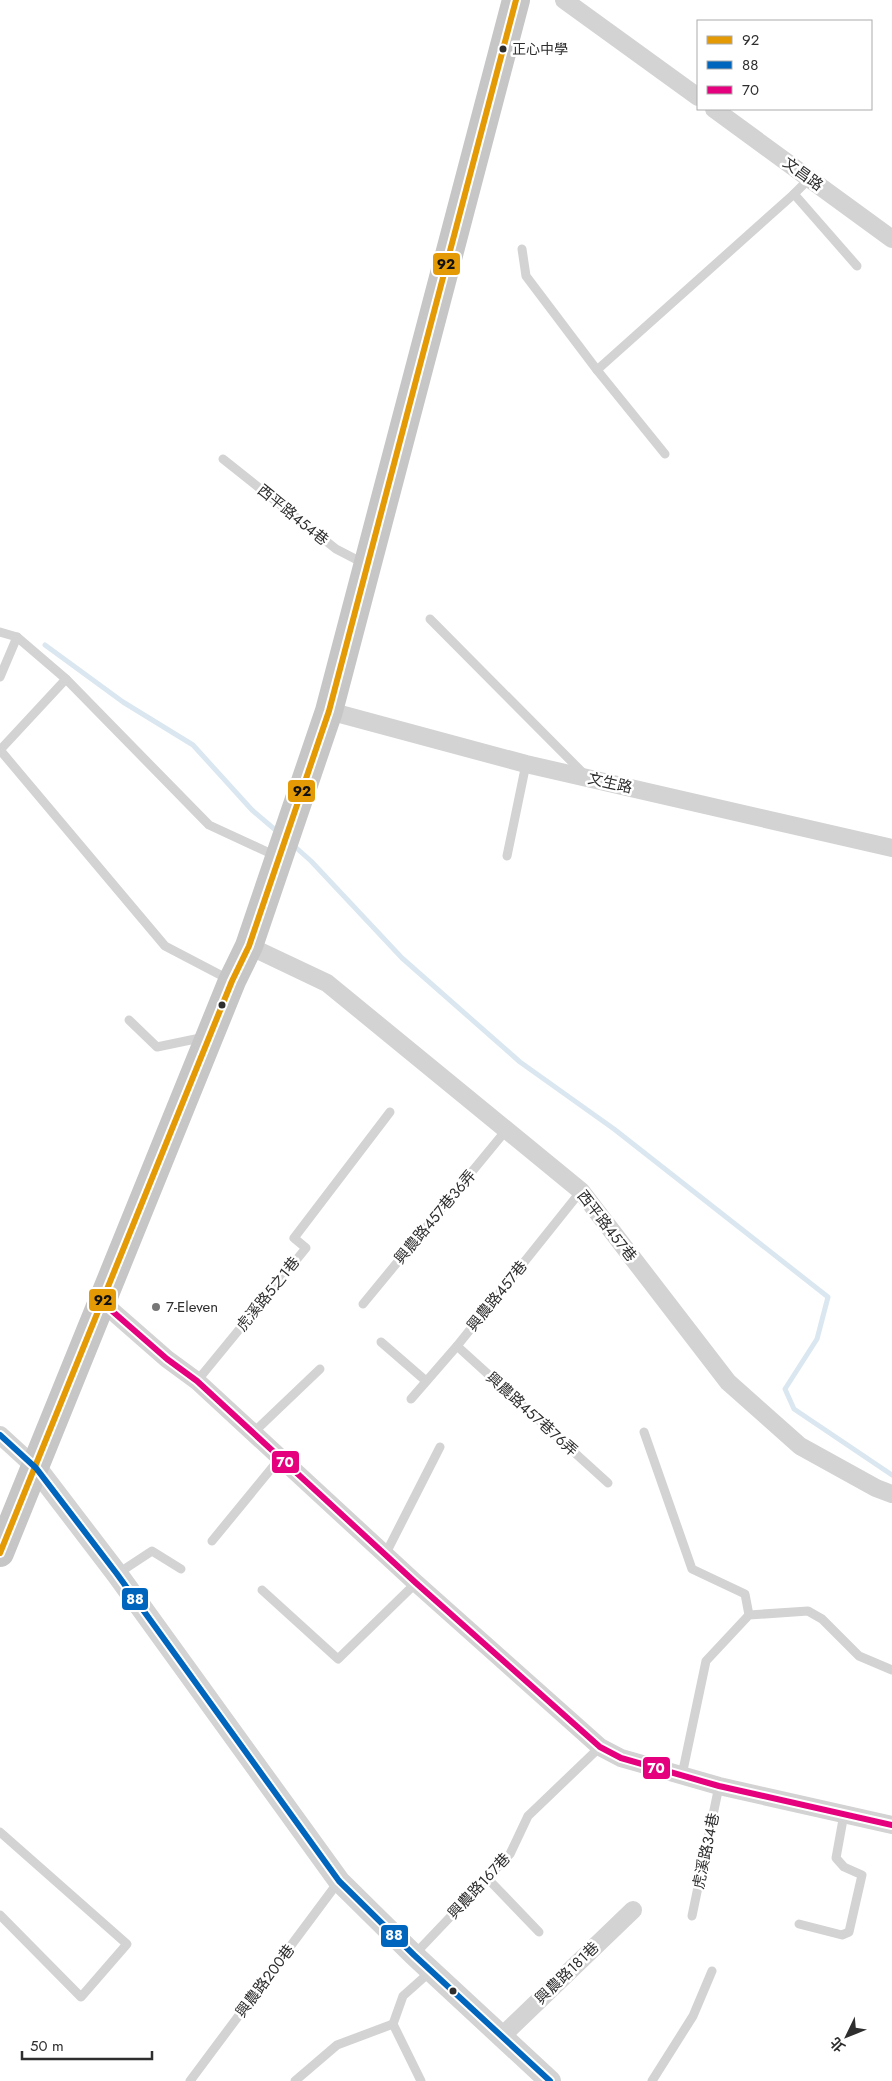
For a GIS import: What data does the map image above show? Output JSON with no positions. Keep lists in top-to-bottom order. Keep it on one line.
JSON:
{"streets":{"street":["文昌路","文生路","西平路457巷","興農路181巷"],"lane":["西平路454巷","興農路457巷36弄","虎溪路5之1巷","興農路457巷","興農路457巷76弄","虎溪路34巷","興農路167巷","興農路200巷"]},"crossings":[["興農路457巷36弄","西平路457巷"],["西平路457巷","興農路457巷"],["興農路457巷","興農路457巷76弄"]],"places":["正心中學","7-Eleven"],"lines":["transit line 92","transit line 70","transit line 88"],"legend":["92","88","70"],"scale_bar":"50 m","north":"bottom left"}
